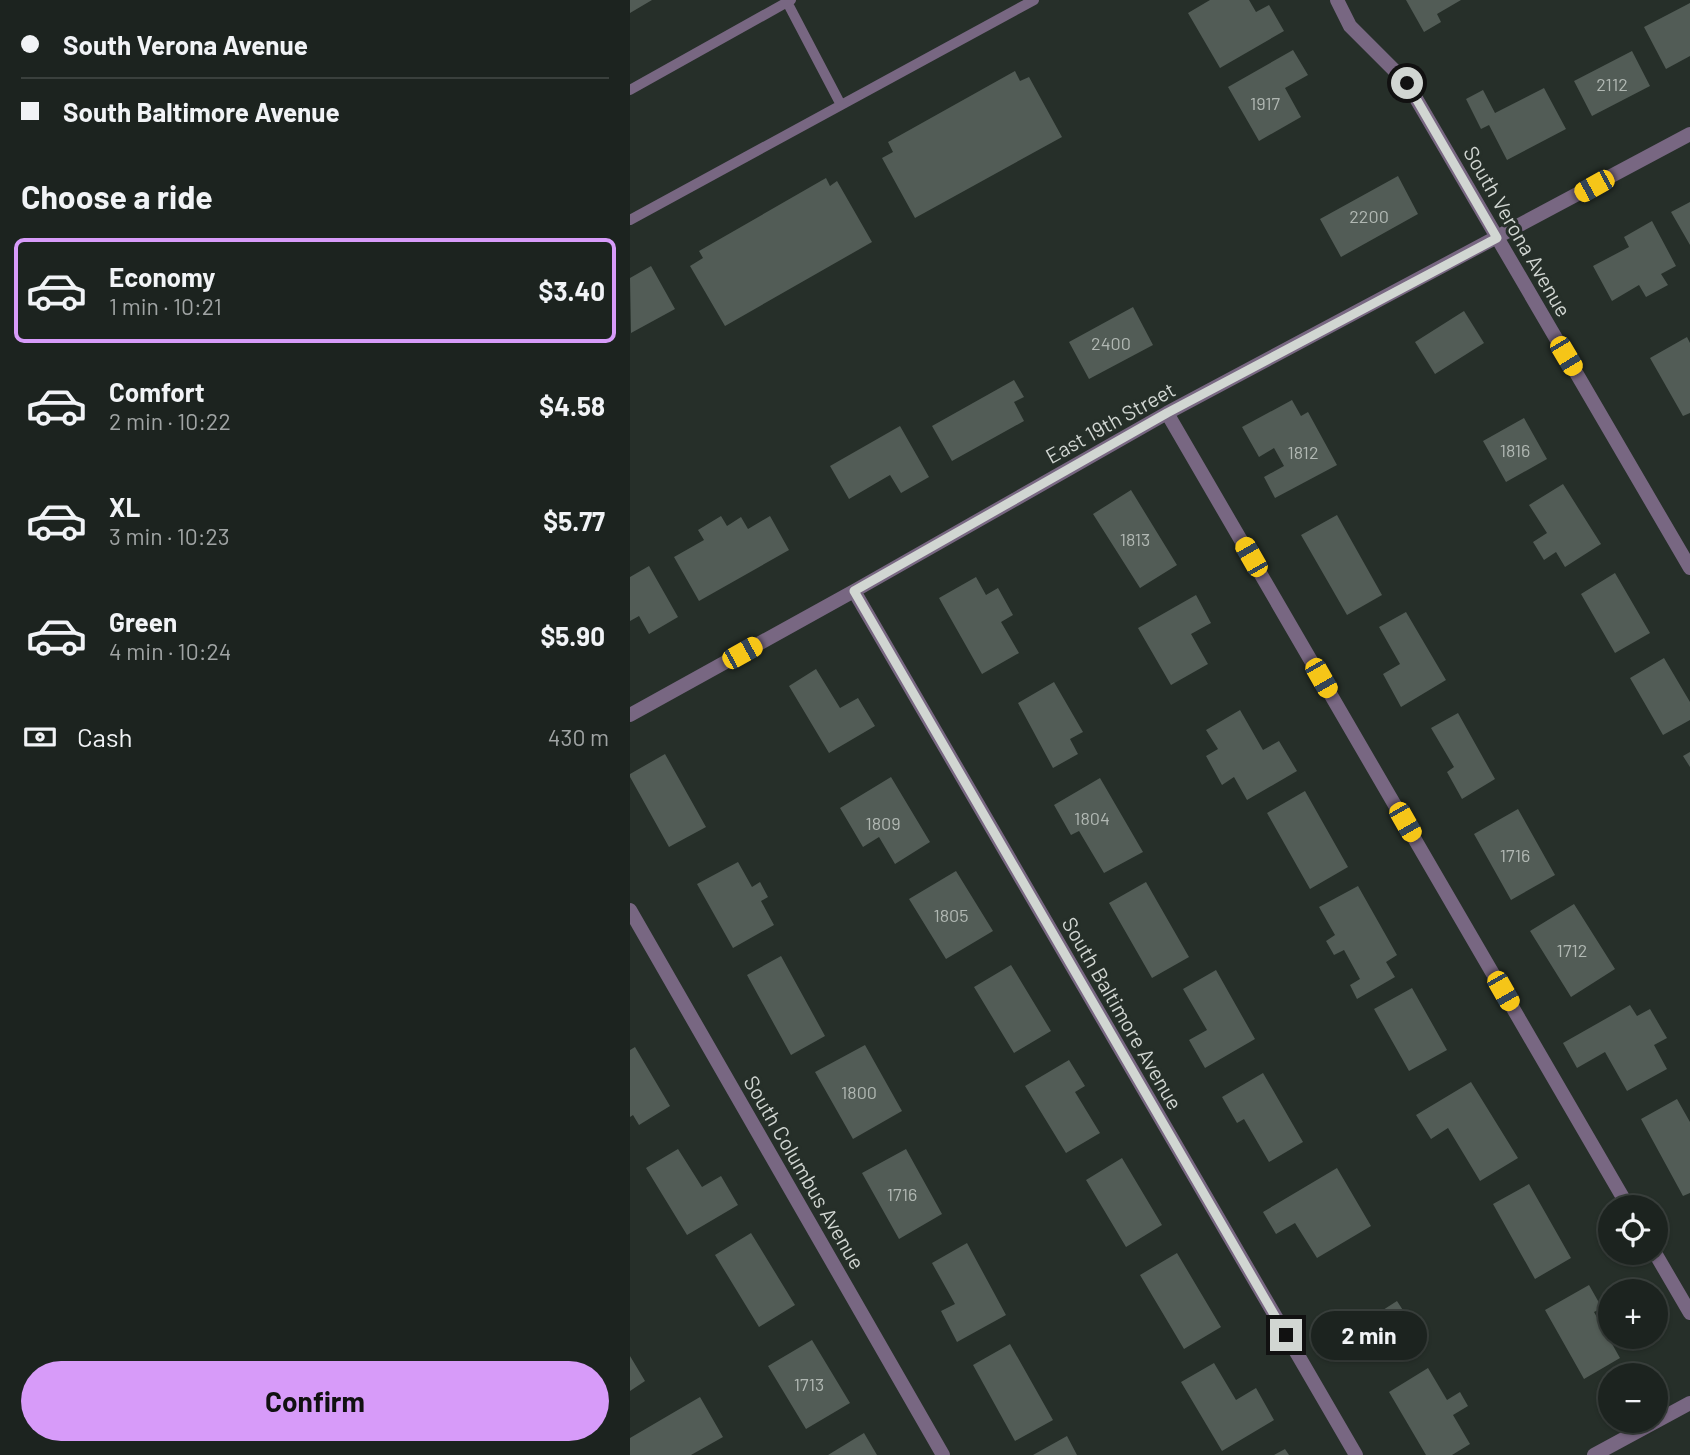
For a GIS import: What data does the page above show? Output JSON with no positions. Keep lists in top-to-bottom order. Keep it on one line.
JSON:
{"streets":{"street":["South Verona Avenue","East 19th Street","South Baltimore Avenue","South Columbus Avenue"]},"crossings":[["South Verona Avenue","East 19th Street"],["East 19th Street","South Baltimore Avenue"]],"house_numbers":["2112","1917","2200","2400","1816","1812","1813","1804","1809","1716","1805","1712","1800","1716","1713"],"page":{"banner":["South Verona Avenue","South Baltimore Avenue"],"heading":"Choose a ride","list":[{"name":"Economy","note":"1 min · 10:21","value":"$3.40"},{"name":"Comfort","note":"2 min · 10:22","value":"$4.58"},{"name":"XL","note":"3 min · 10:23","value":"$5.77"},{"name":"Green","note":"4 min · 10:24","value":"$5.90"}],"pay":["Cash","430 m"],"map_buttons":["+","−"],"bubble":"2 min","buttons":"Confirm"}}
